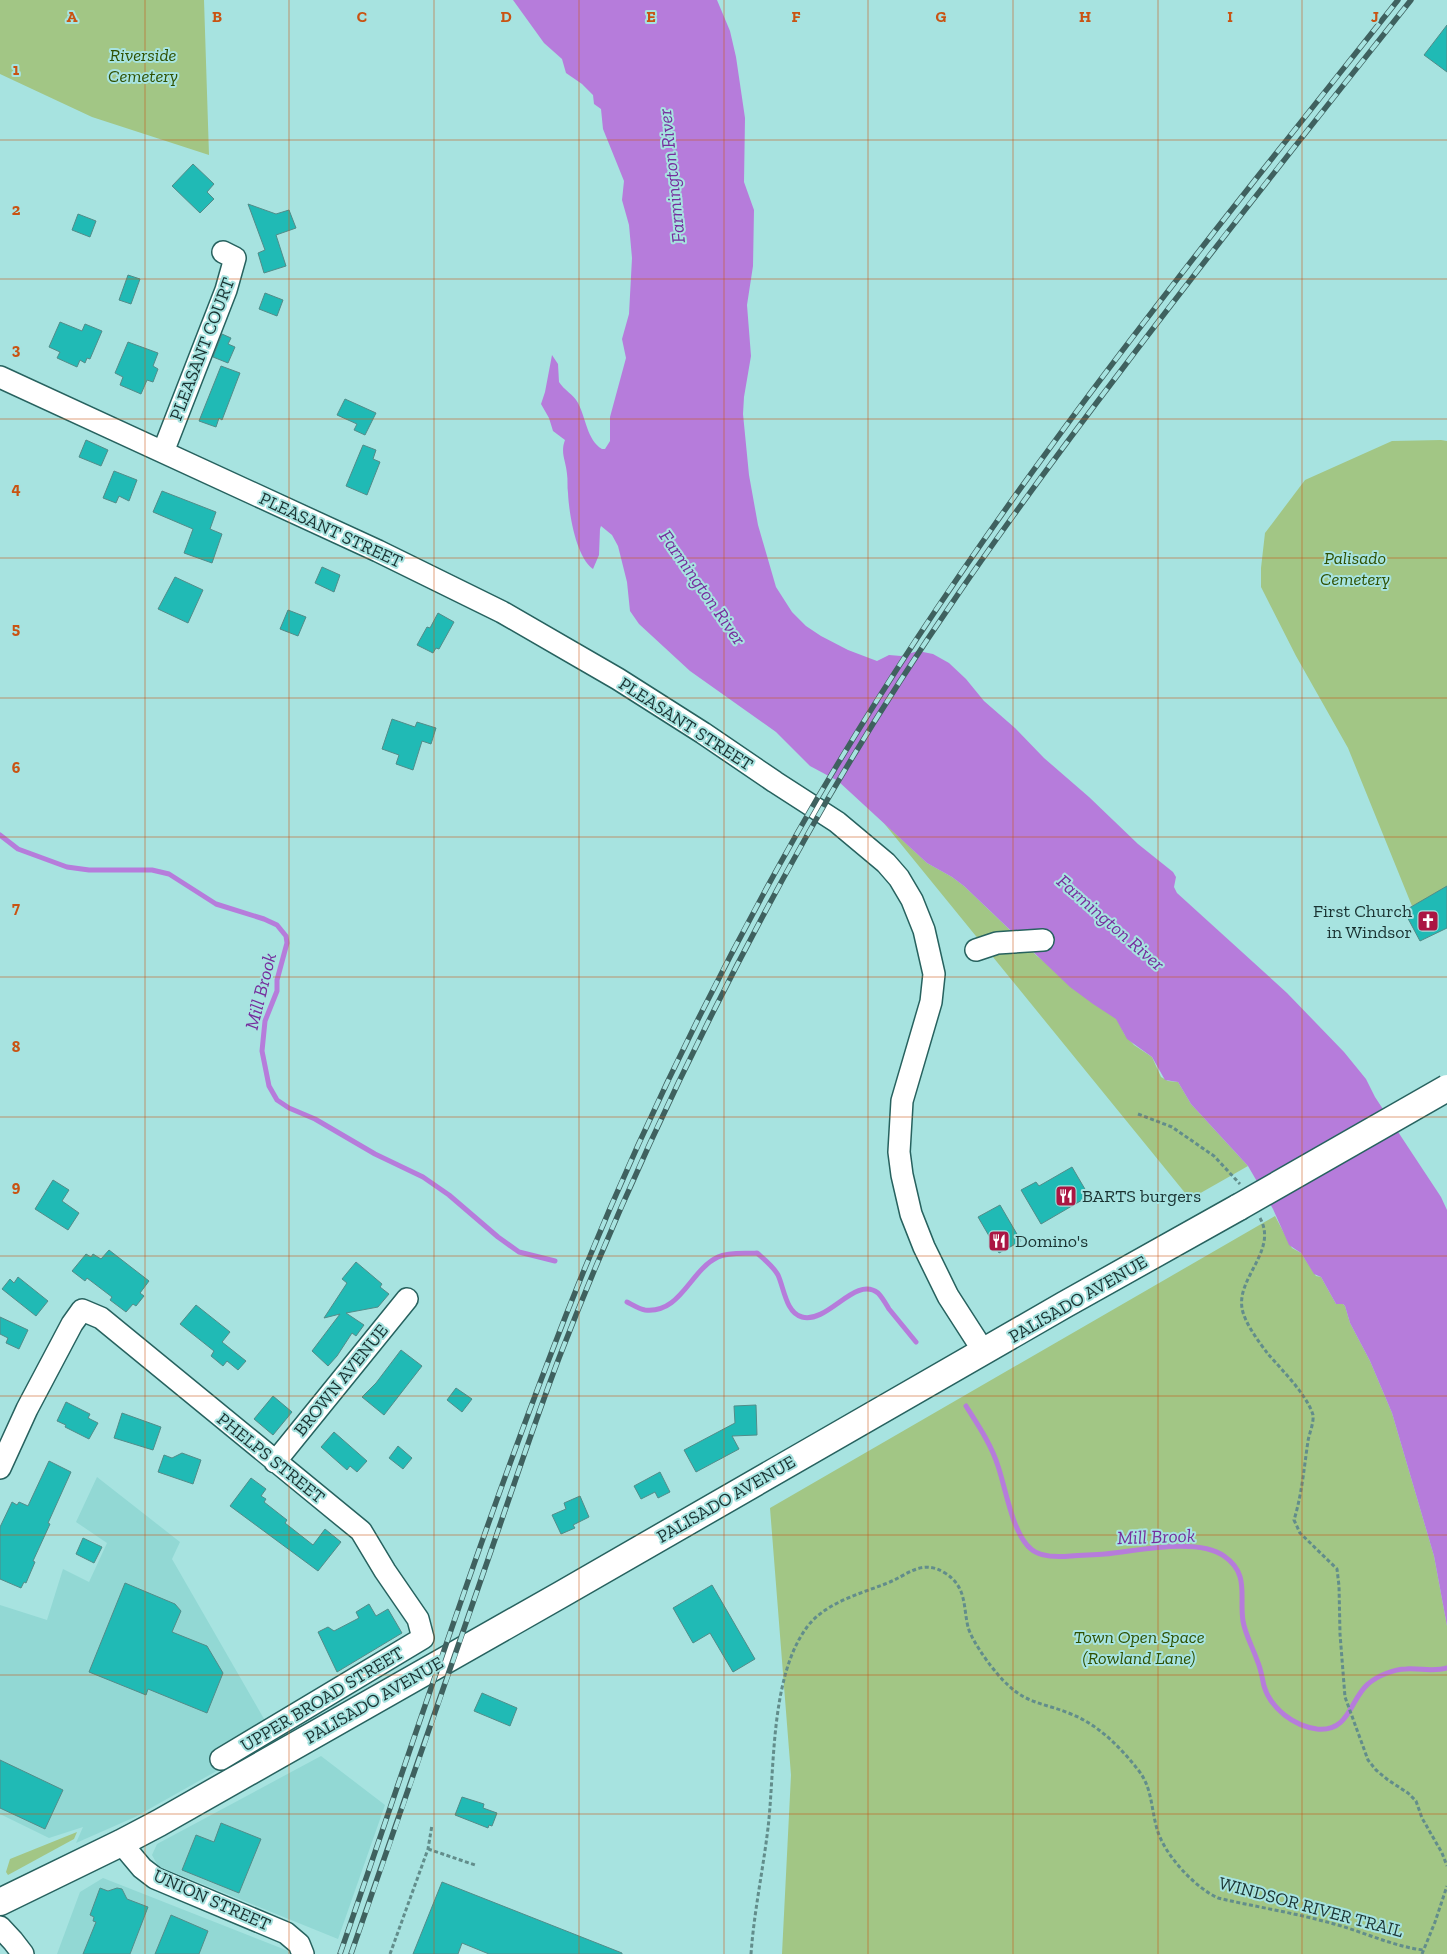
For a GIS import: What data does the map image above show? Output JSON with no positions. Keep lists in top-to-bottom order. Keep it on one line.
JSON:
{"streets":{"main road":["PALISADO AVENUE"],"street":["PLEASANT COURT","PLEASANT STREET","BROWN AVENUE","PHELPS STREET","UPPER BROAD STREET","UNION STREET"],"path":["WINDSOR RIVER TRAIL"]},"crossings":[["PLEASANT COURT","PLEASANT STREET"],["PLEASANT STREET","PALISADO AVENUE"],["PALISADO AVENUE","UNION STREET"],["BROWN AVENUE","PHELPS STREET"],["PHELPS STREET","UPPER BROAD STREET"]],"water":["Farmington River","Mill Brook"],"parks":["Riverside Cemetery","Palisado Cemetery","Town Open Space (Rowland Lane)"],"places":{"church":["First Church in Windsor"],"restaurant":["BARTS burgers","Domino's"]},"grid":{"columns":["A","B","C","D","E","F","G","H","I","J"],"rows":["1","2","3","4","5","6","7","8","9"]}}
